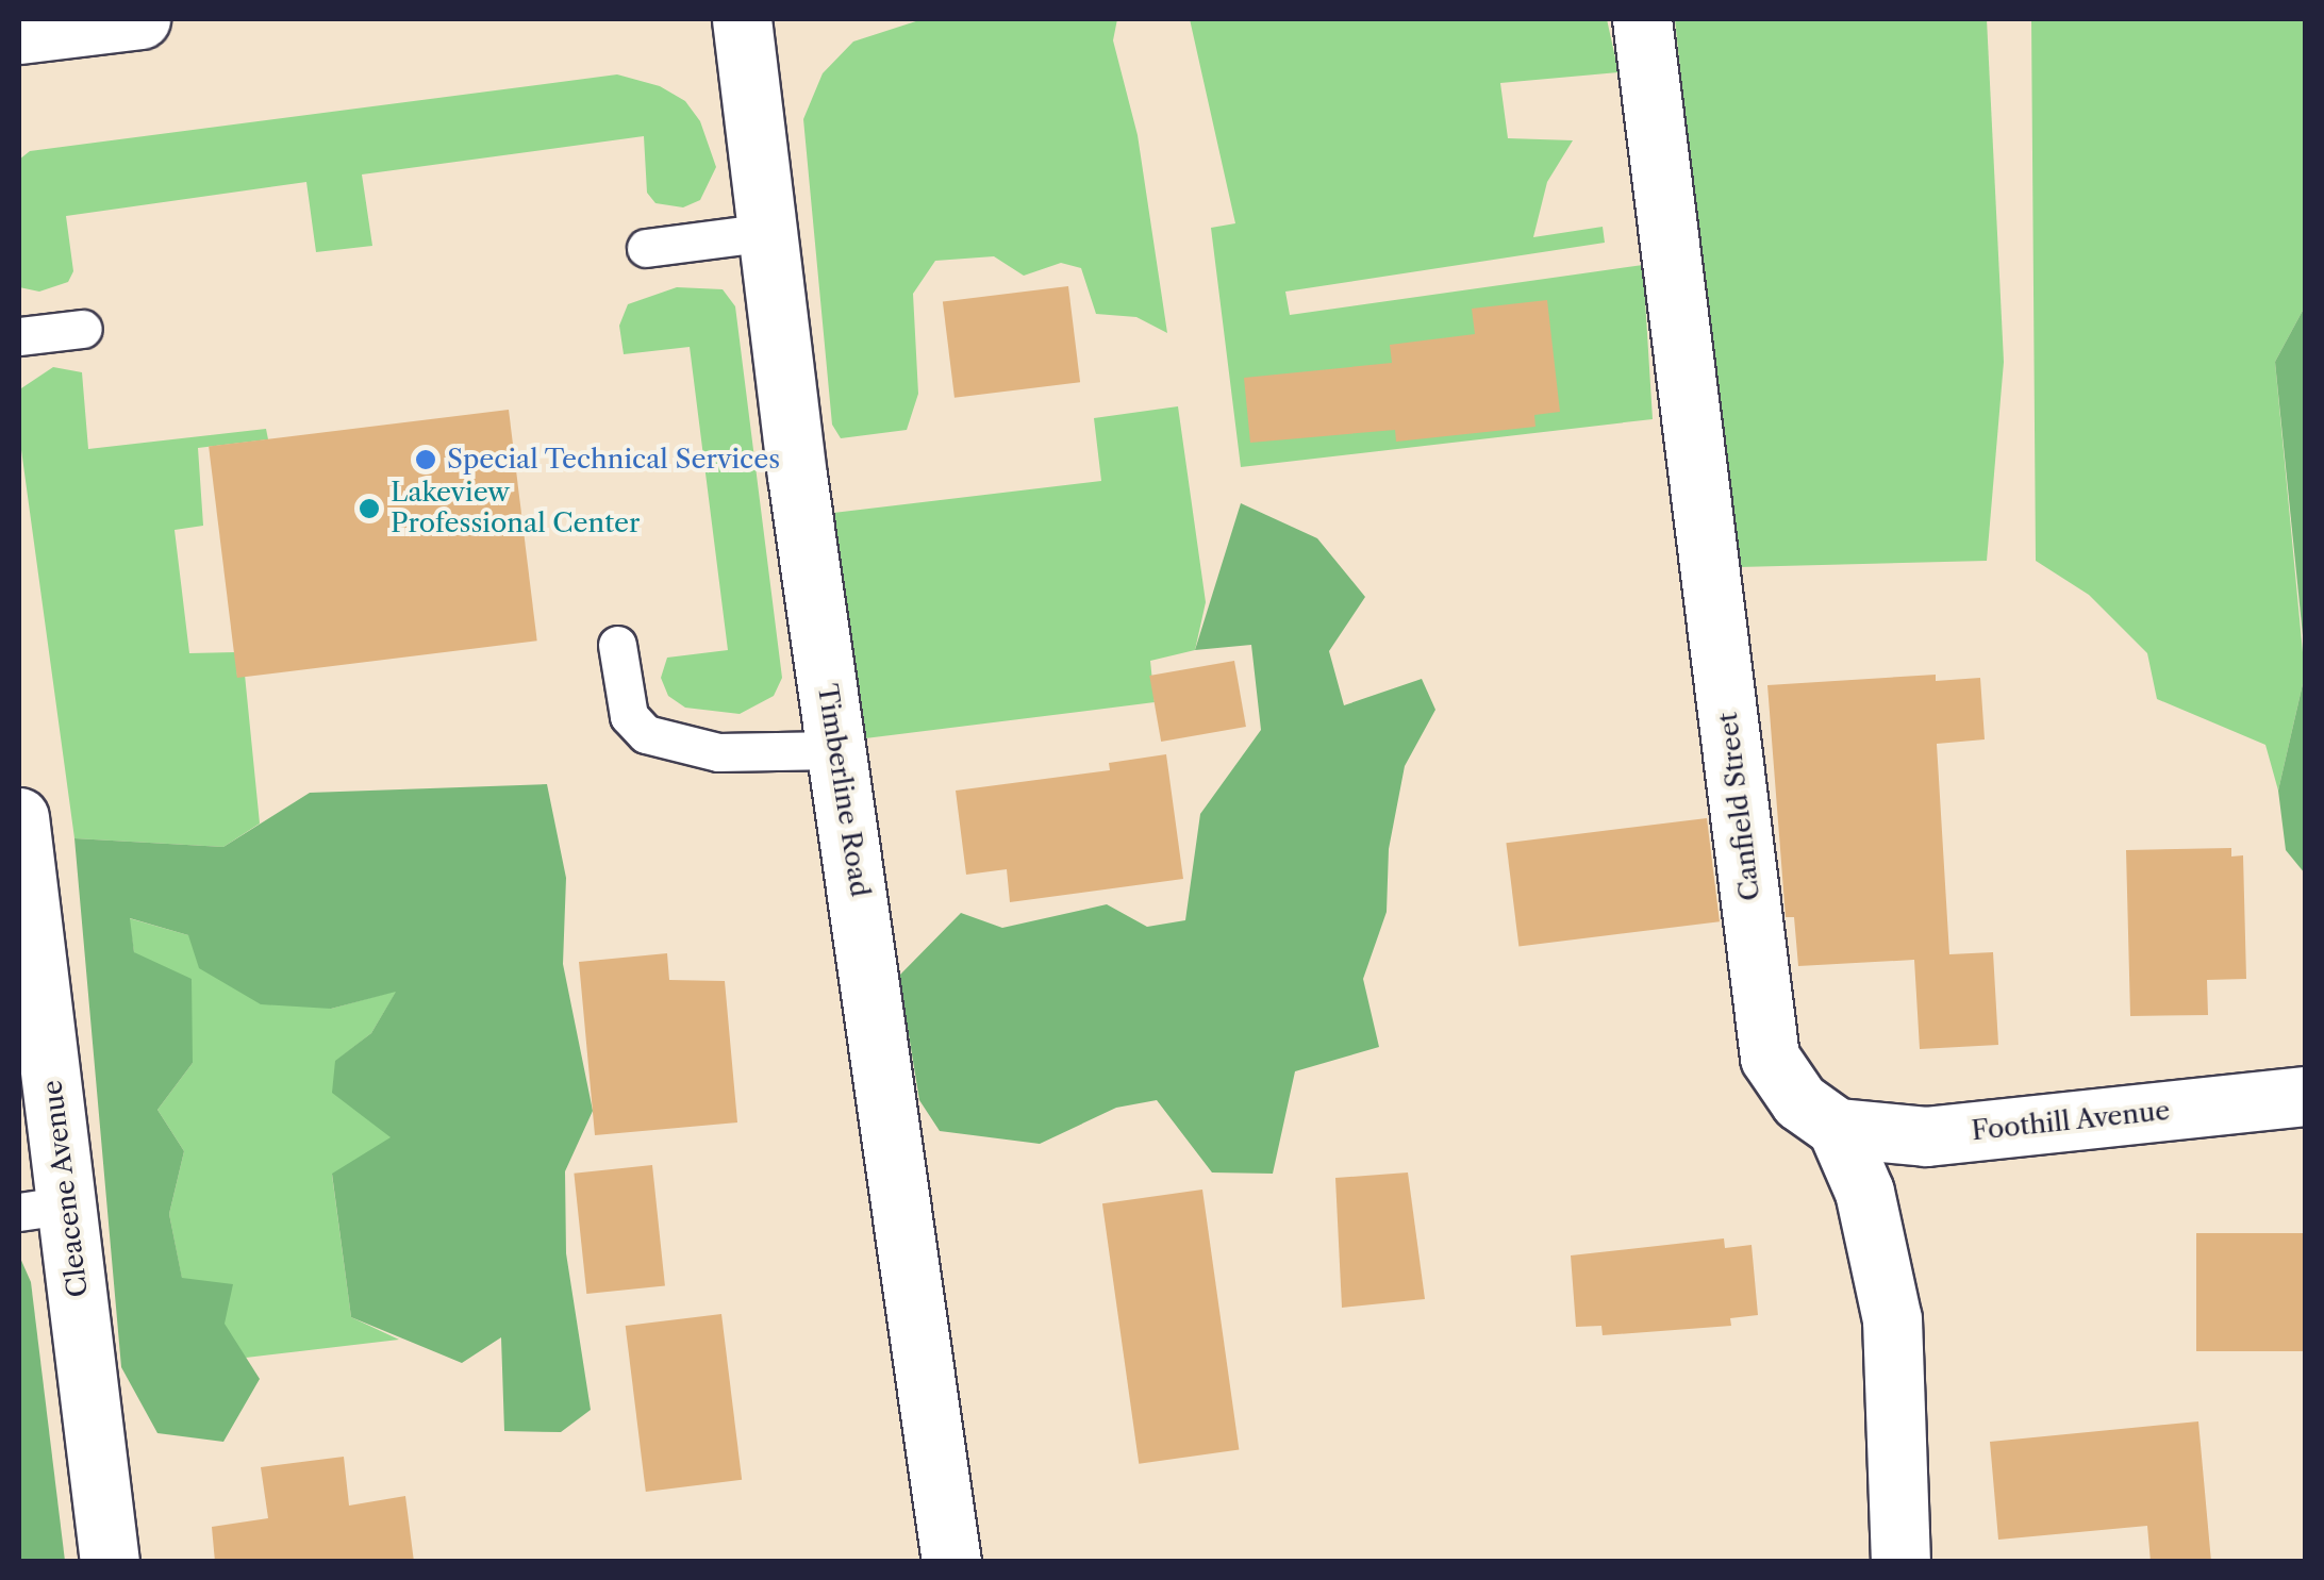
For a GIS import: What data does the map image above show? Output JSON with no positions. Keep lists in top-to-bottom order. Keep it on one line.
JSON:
{"streets":{"street":["Timberline Road","Canfield Street","Foothill Avenue","Cleacene Avenue"]},"crossings":[["Canfield Street","Foothill Avenue"]],"places":["Special Technical Services","Lakeview Professional Center"]}
